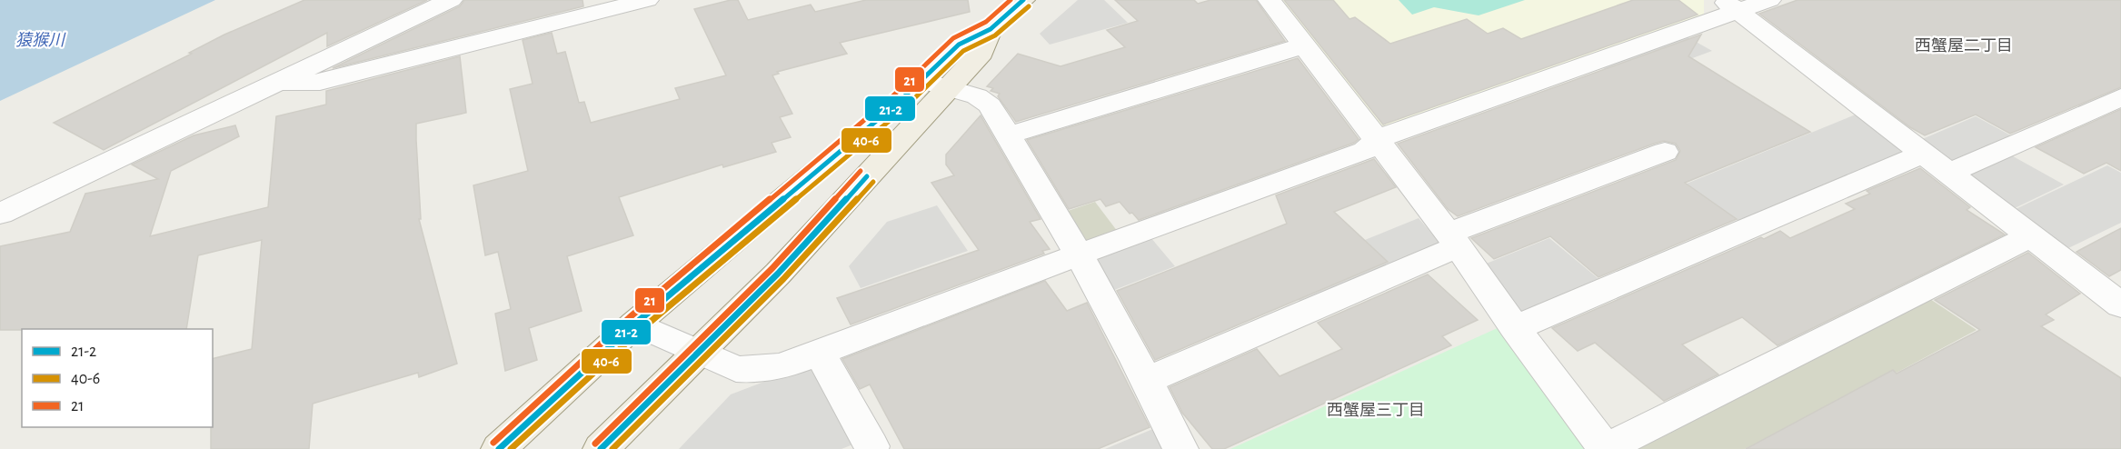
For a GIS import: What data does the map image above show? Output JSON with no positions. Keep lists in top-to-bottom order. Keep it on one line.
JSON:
{"districts":["西蟹屋二丁目","西蟹屋三丁目"],"water":["猿猴川"],"lines":["transit line 21-2","transit line 21","transit line 40-6"],"legend":["21-2","40-6","21"]}
